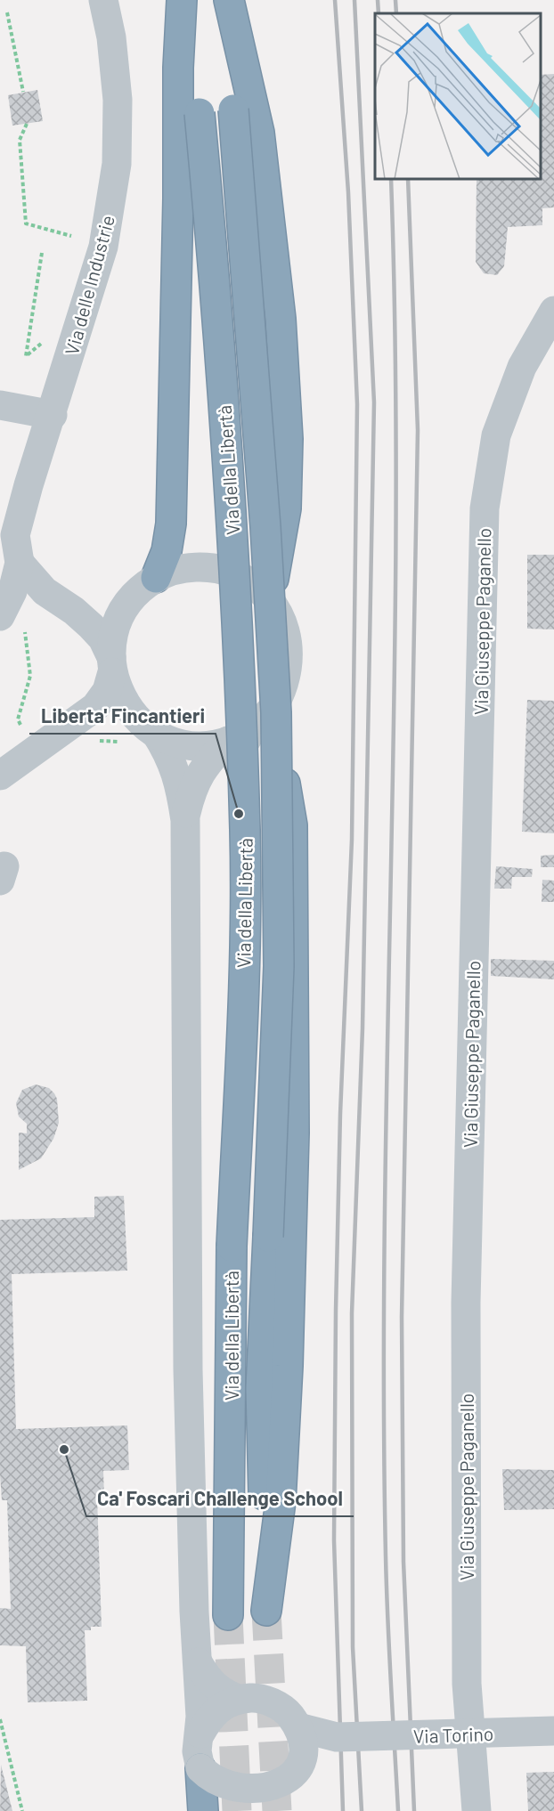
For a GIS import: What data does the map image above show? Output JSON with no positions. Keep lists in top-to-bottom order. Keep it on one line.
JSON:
{"streets":{"highway":["Via della Libertà"],"street":["Via delle Industrie","Via Giuseppe Paganello","Via Torino"]},"places":["Liberta' Fincantieri","Ca' Foscari Challenge School"]}
